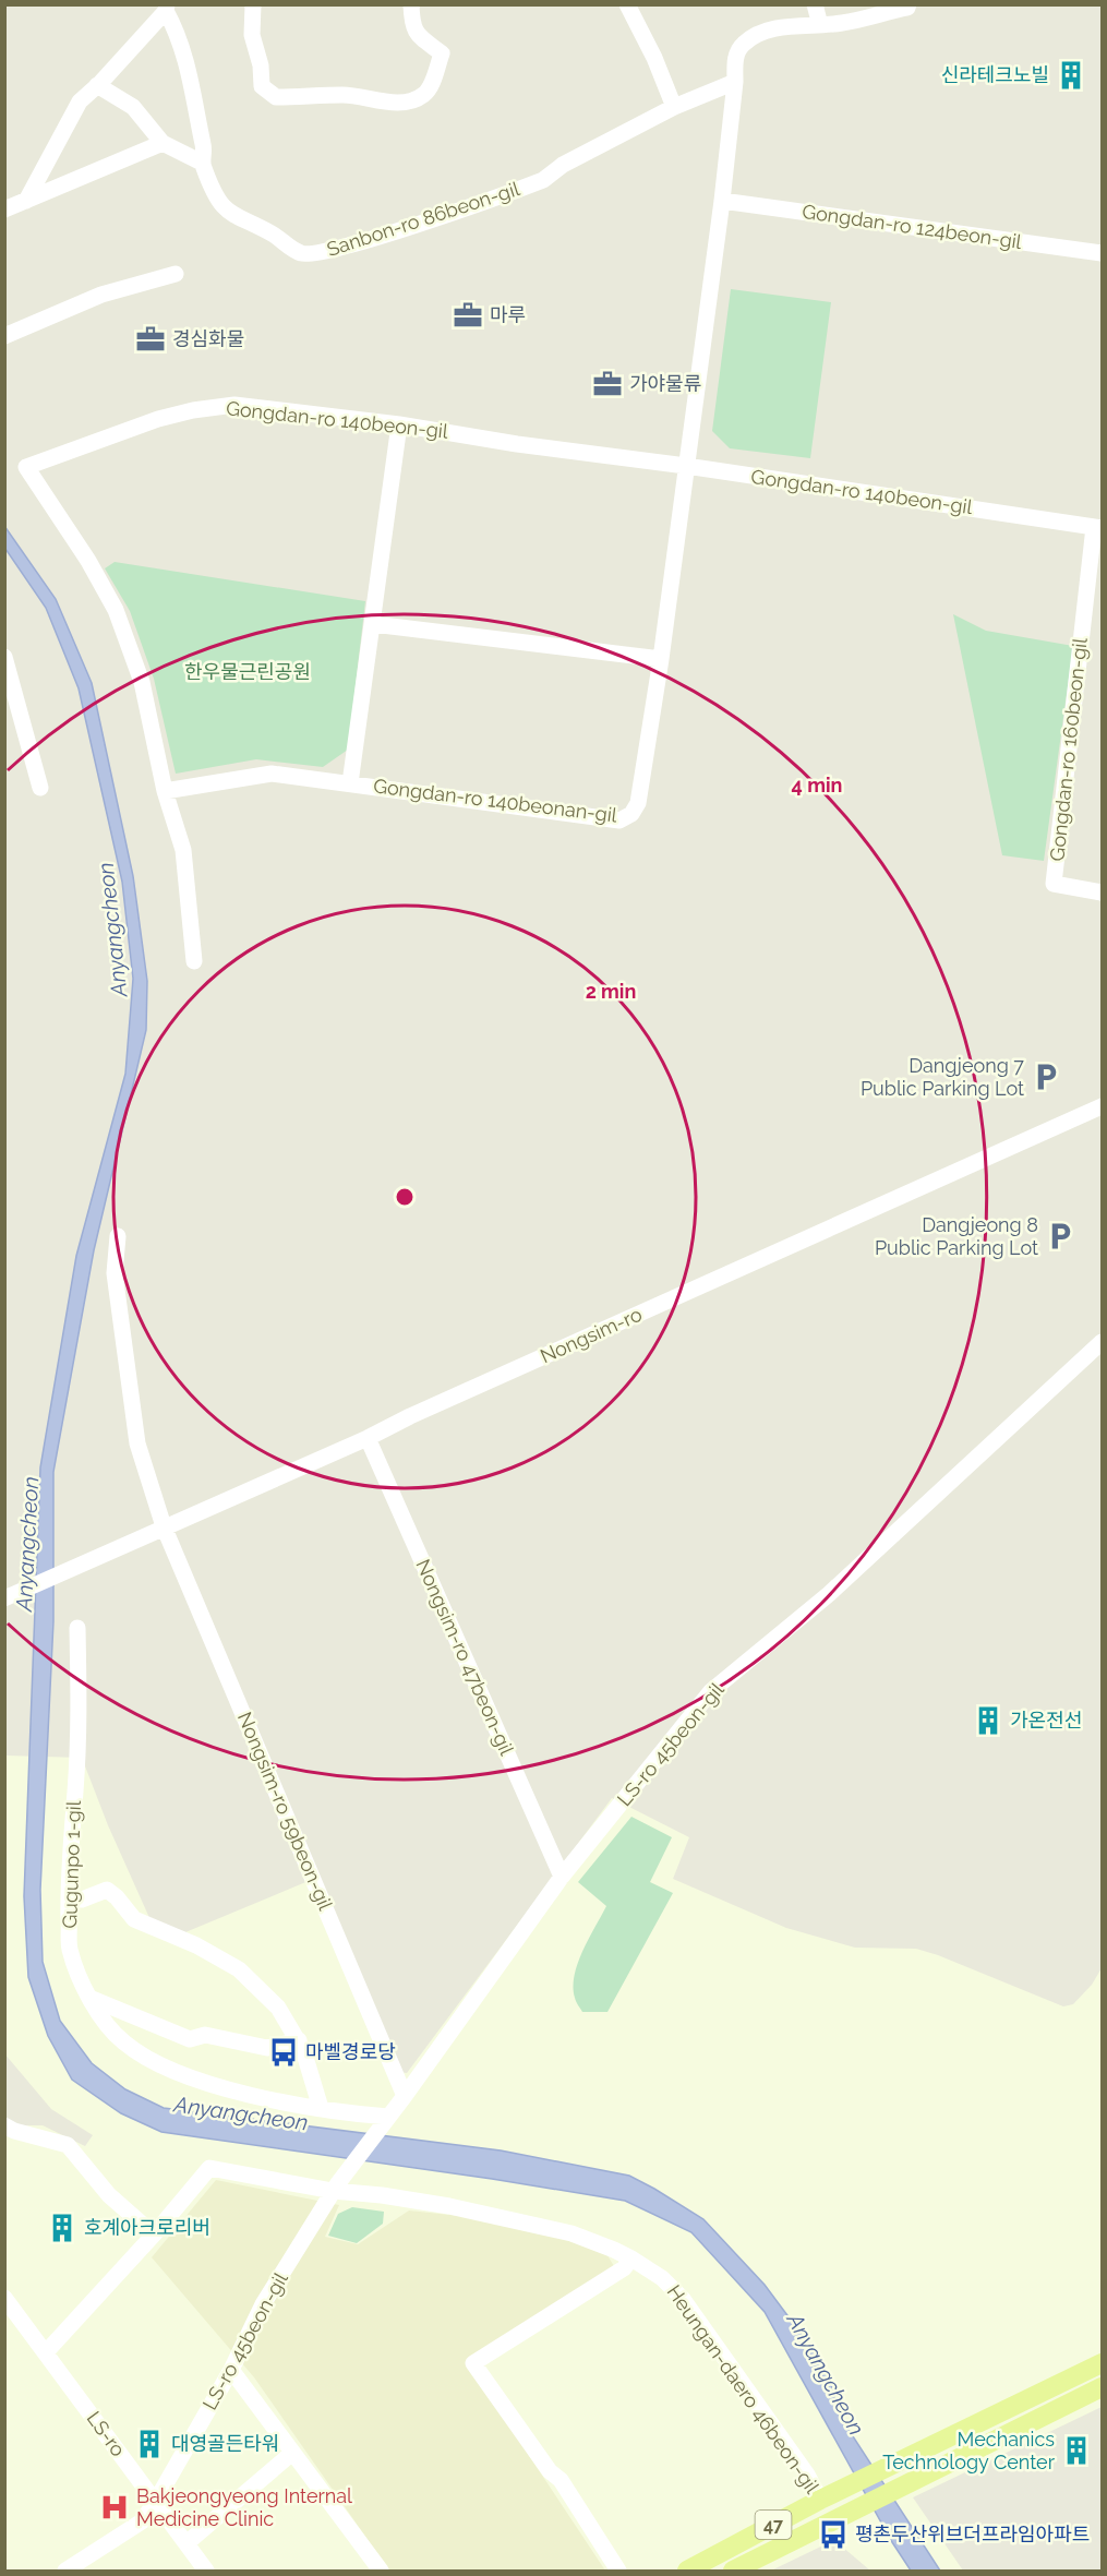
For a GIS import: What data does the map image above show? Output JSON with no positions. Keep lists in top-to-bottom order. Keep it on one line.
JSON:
{"streets":{"main road":["47"],"street":["Sanbon-ro 86beon-gil","Gongdan-ro 124beon-gil","Gongdan-ro 140beon-gil","Gongdan-ro 160beon-gil","Gongdan-ro 140beonan-gil","Nongsim-ro","Nongsim-ro 47beon-gil","LS-ro 45beon-gil","Nongsim-ro 59beon-gil","Gugunpo 1-gil","Heungan-daero 46beon-gil","LS-ro"]},"crossings":[["Sanbon-ro 86beon-gil","Gongdan-ro 140beonan-gil"],["Gongdan-ro 124beon-gil","Gongdan-ro 140beonan-gil"],["Gongdan-ro 140beon-gil","Gongdan-ro 160beon-gil"],["Gongdan-ro 140beon-gil","Gongdan-ro 140beonan-gil"],["Nongsim-ro","Nongsim-ro 47beon-gil"],["Nongsim-ro","Nongsim-ro 59beon-gil"],["Nongsim-ro 47beon-gil","LS-ro 45beon-gil"],["LS-ro 45beon-gil","Nongsim-ro 59beon-gil"],["LS-ro 45beon-gil","Gugunpo 1-gil"],["LS-ro 45beon-gil","Heungan-daero 46beon-gil"],["LS-ro 45beon-gil","LS-ro"],["Heungan-daero 46beon-gil","47"]],"water":["Anyangcheon"],"parks":["한우물근린공원"],"places":{"building":["신라테크노빌","가온전선","호계아크로리버","대영골든타워","Mechanics Technology Center"],"office":["마루","경심화물","가야물류"],"parking":["Dangjeong 7 Public Parking Lot","Dangjeong 8 Public Parking Lot"],"bus stop":["마벨경로당","평촌두산위브더프라임아파트"],"hospital":["Bakjeongyeong Internal Medicine Clinic"]},"rings":["4 min","2 min"]}
